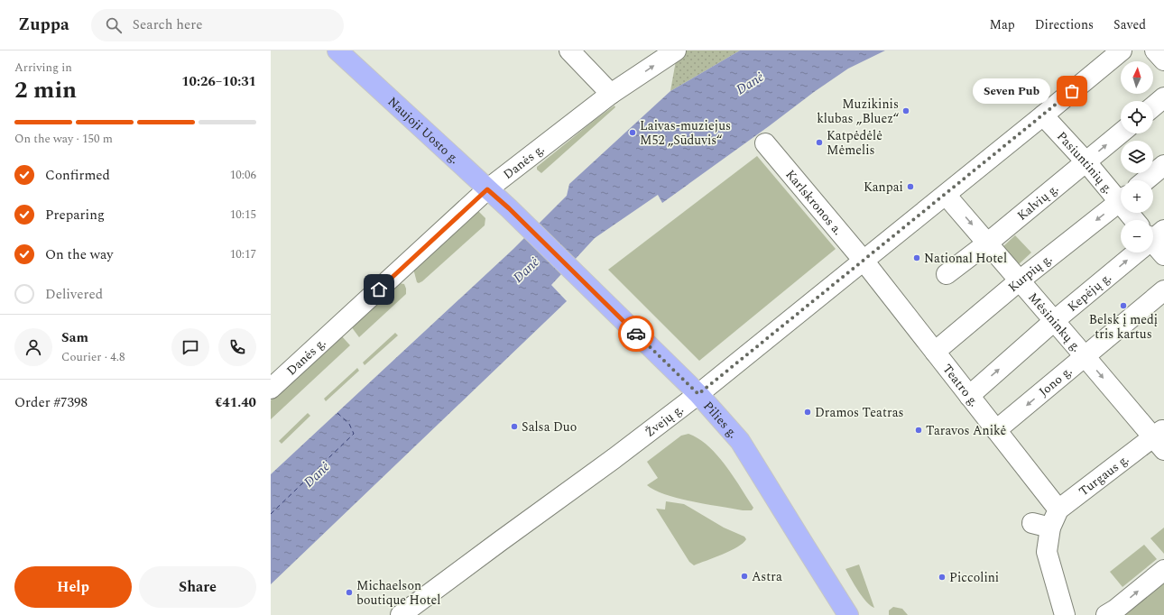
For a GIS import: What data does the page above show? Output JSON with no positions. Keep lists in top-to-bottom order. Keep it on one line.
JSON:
{"streets":{"main road":["Naujoji Uosto g.","Pilies g."],"street":["Danės g.","Pasiuntinių g.","Karlskronos a.","Kalvių g.","Kurpių g.","Kepėjų g.","Mėsininkų g.","Jono g.","Teatro g.","Žvejų g.","Turgaus g."]},"crossings":[["Naujoji Uosto g.","Danės g."],["Naujoji Uosto g.","Pilies g."],["Pasiuntinių g.","Kalvių g."],["Pasiuntinių g.","Žvejų g."],["Karlskronos a.","Teatro g."],["Karlskronos a.","Žvejų g."],["Kalvių g.","Mėsininkų g."],["Kurpių g.","Mėsininkų g."],["Kurpių g.","Teatro g."],["Kepėjų g.","Mėsininkų g."],["Kepėjų g.","Teatro g."],["Mėsininkų g.","Jono g."],["Mėsininkų g.","Žvejų g."],["Mėsininkų g.","Turgaus g."],["Jono g.","Teatro g."],["Teatro g.","Žvejų g."],["Teatro g.","Turgaus g."],["Pilies g.","Žvejų g."]],"one_way":["Kurpių g.","Kepėjų g.","Mėsininkų g.","Jono g."],"water":["Danė"],"places":["Seven Pub","Muzikinis klubas „Bluez“","Laivas-muziejus M52 „Sūduvis“","Katpėdėlė Mėmelis","Kanpai","National Hotel","Belsk į medį tris kartus","Dramos Teatras","Salsa Duo","Taravos Anikė","Astra","Piccolini","Michaelson boutique Hotel"],"north":"top","page":{"header":"Zuppa","search":"Search here","nav":["Map","Directions","Saved"],"heading":["2 min","Arriving in","10:26–10:31"],"panel":["Sam","Courier · 4.8","Order #7398","€41.40"],"map_buttons":["+","−"],"bubble":"Seven Pub","bar":"On the way · 150 m","list":[["Confirmed","10:06"],["Preparing","10:15"],["On the way","10:17"],"Delivered"],"buttons":["Help","Share"]}}
